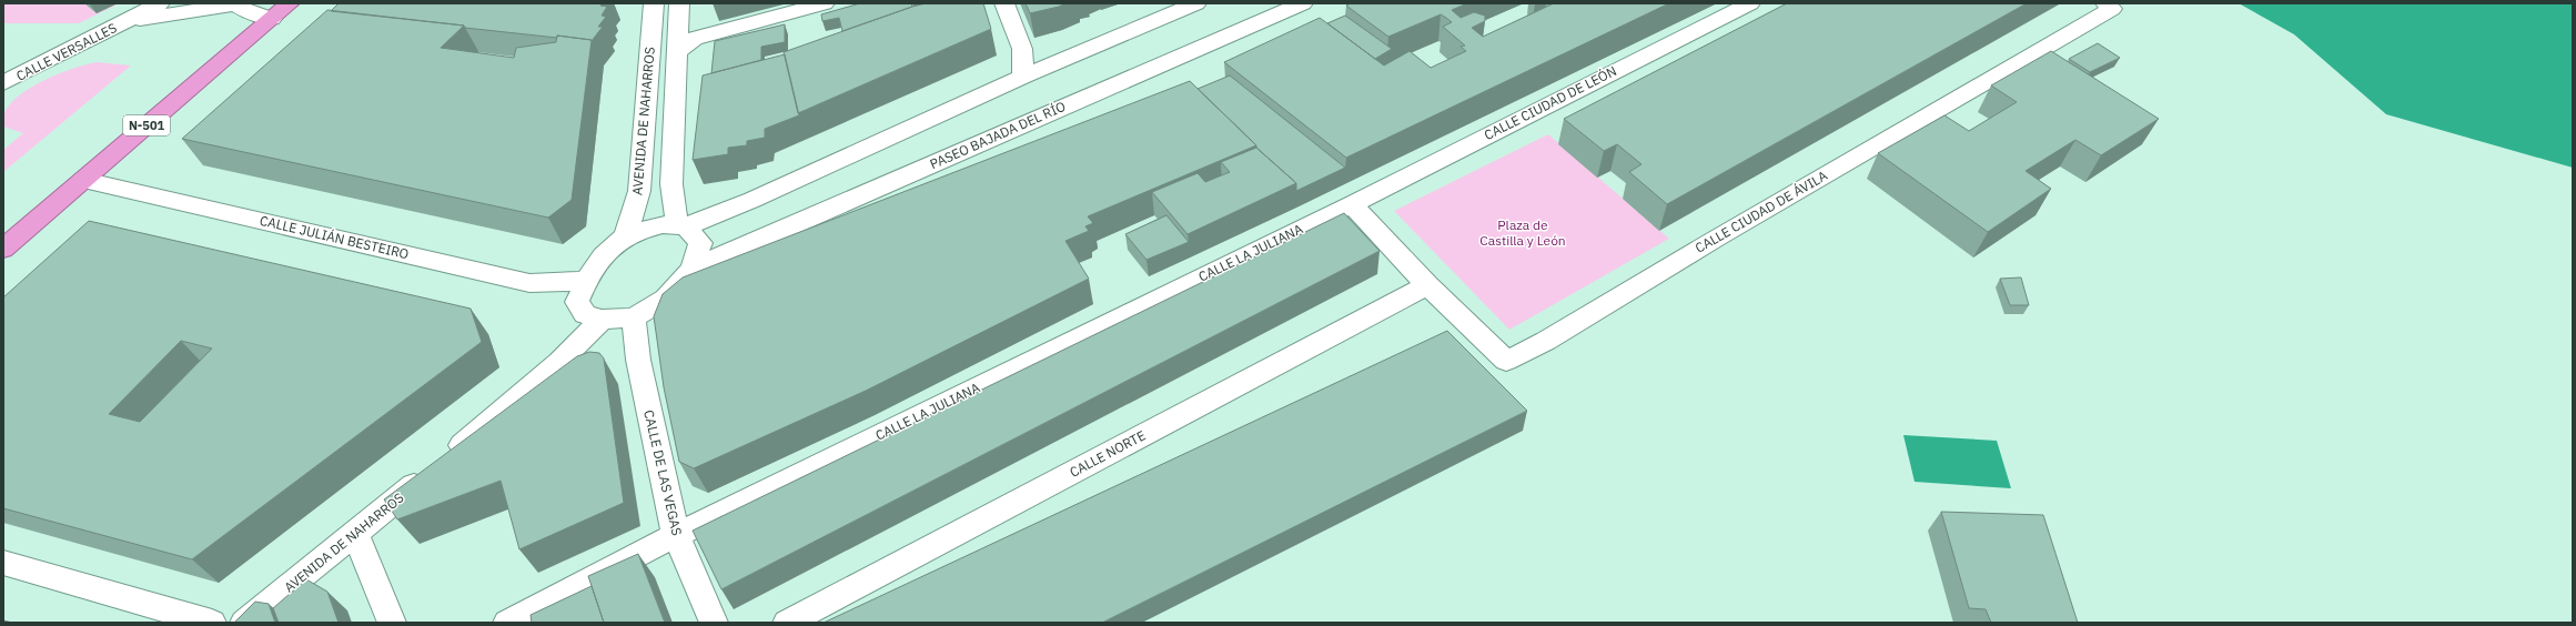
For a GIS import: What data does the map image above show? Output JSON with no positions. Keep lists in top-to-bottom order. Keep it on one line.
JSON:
{"streets":{"highway":["N-501"],"street":["CALLE VERSALLES","CALLE CIUDAD DE LEÓN","AVENIDA DE NAHARROS","PASEO BAJADA DEL RÍO","CALLE CIUDAD DE ÁVILA","CALLE JULIÁN BESTEIRO","CALLE LA JULIANA","CALLE NORTE","CALLE DE LAS VEGAS"]},"crossings":[["CALLE CIUDAD DE LEÓN","CALLE LA JULIANA"],["N-501","CALLE JULIÁN BESTEIRO"],["CALLE CIUDAD DE ÁVILA","CALLE NORTE"],["CALLE LA JULIANA","CALLE DE LAS VEGAS"]],"parks":["Plaza de Castilla y León"]}
